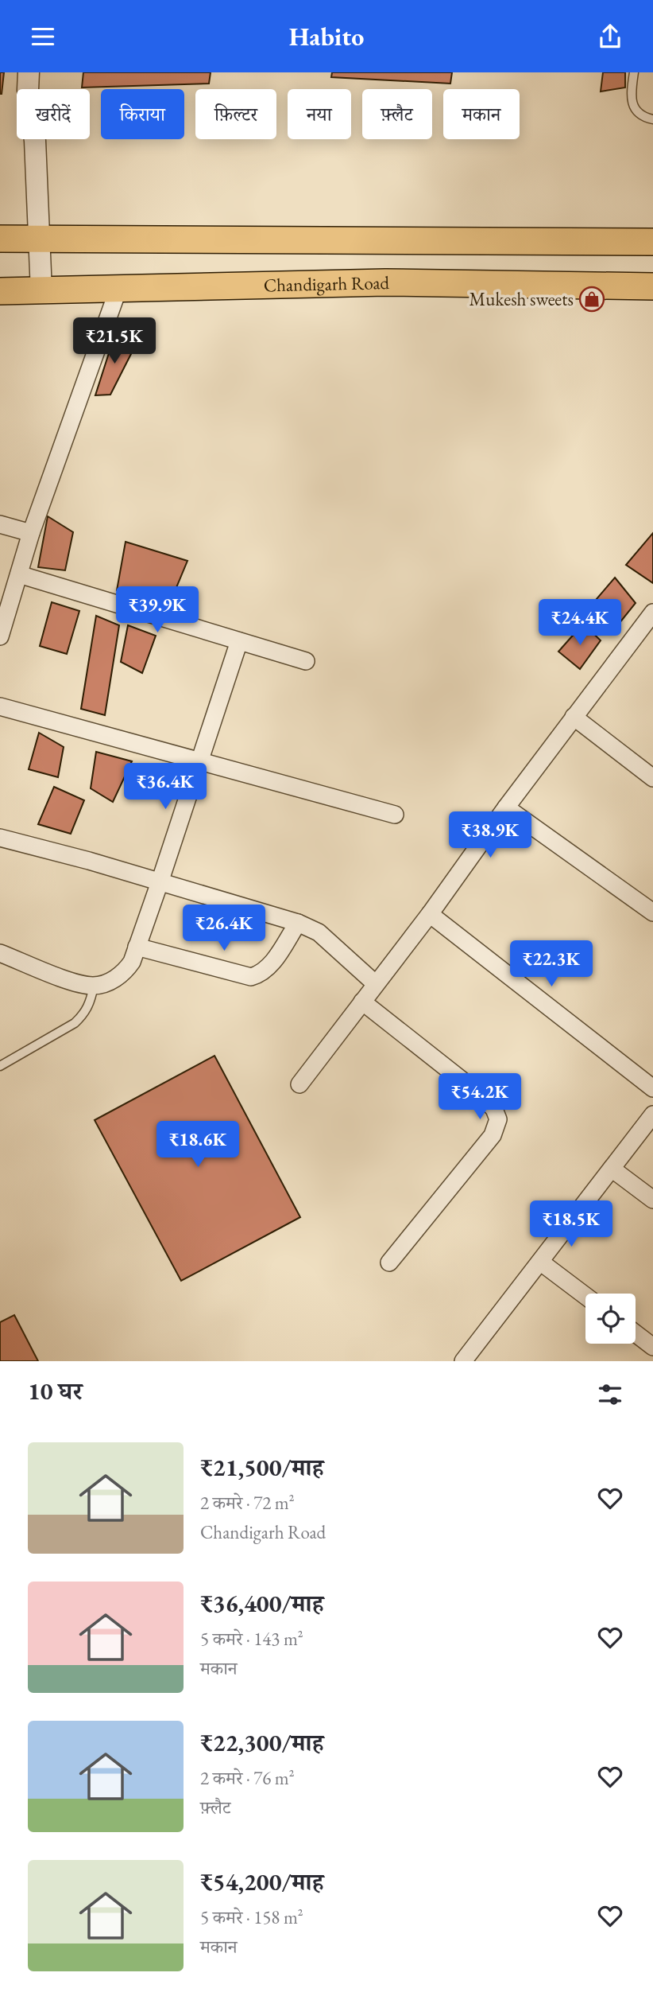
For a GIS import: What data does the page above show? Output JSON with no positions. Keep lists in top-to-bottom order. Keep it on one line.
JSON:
{"streets":{"main road":["Chandigarh Road"]},"places":{"shop":["Mukesh sweets"]},"page":{"header":"Habito","chip":["खरीदें","किराया","फ़िल्टर","नया","फ़्लैट","मकान"],"price":["₹21.5K","₹39.9K","₹24.4K","₹36.4K","₹38.9K","₹26.4K","₹22.3K","₹54.2K","₹18.6K","₹18.5K"],"heading":"10 घर","list":[{"name":"₹21,500/माह","note":"2 कमरे · 72 m² · Chandigarh Road"},{"name":"₹36,400/माह","note":"5 कमरे · 143 m² · मकान"},{"name":"₹22,300/माह","note":"2 कमरे · 76 m² · फ़्लैट"},{"name":"₹54,200/माह","note":"5 कमरे · 158 m² · मकान"}]}}
